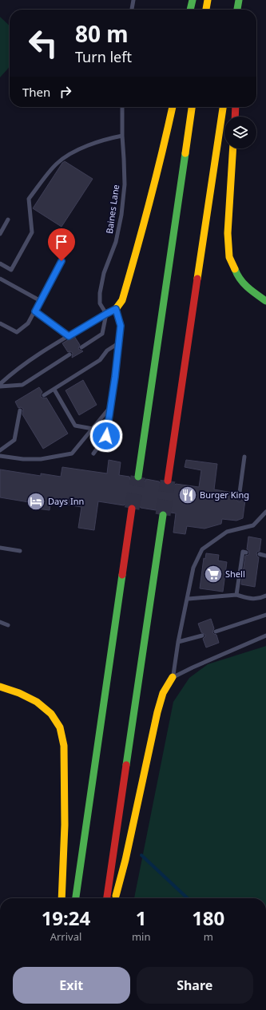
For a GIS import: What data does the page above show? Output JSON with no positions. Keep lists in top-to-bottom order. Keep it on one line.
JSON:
{"streets":{"lane":["Baines Lane"]},"places":{"restaurant":["Burger King"],"hotel":["Days Inn"],"supermarket":["Shell"]},"page":{"turn":["80 m","Turn left"],"then":"Then","eta":["19:24","Arrival","1","min","180","m"],"buttons":["Exit","Share"]}}
